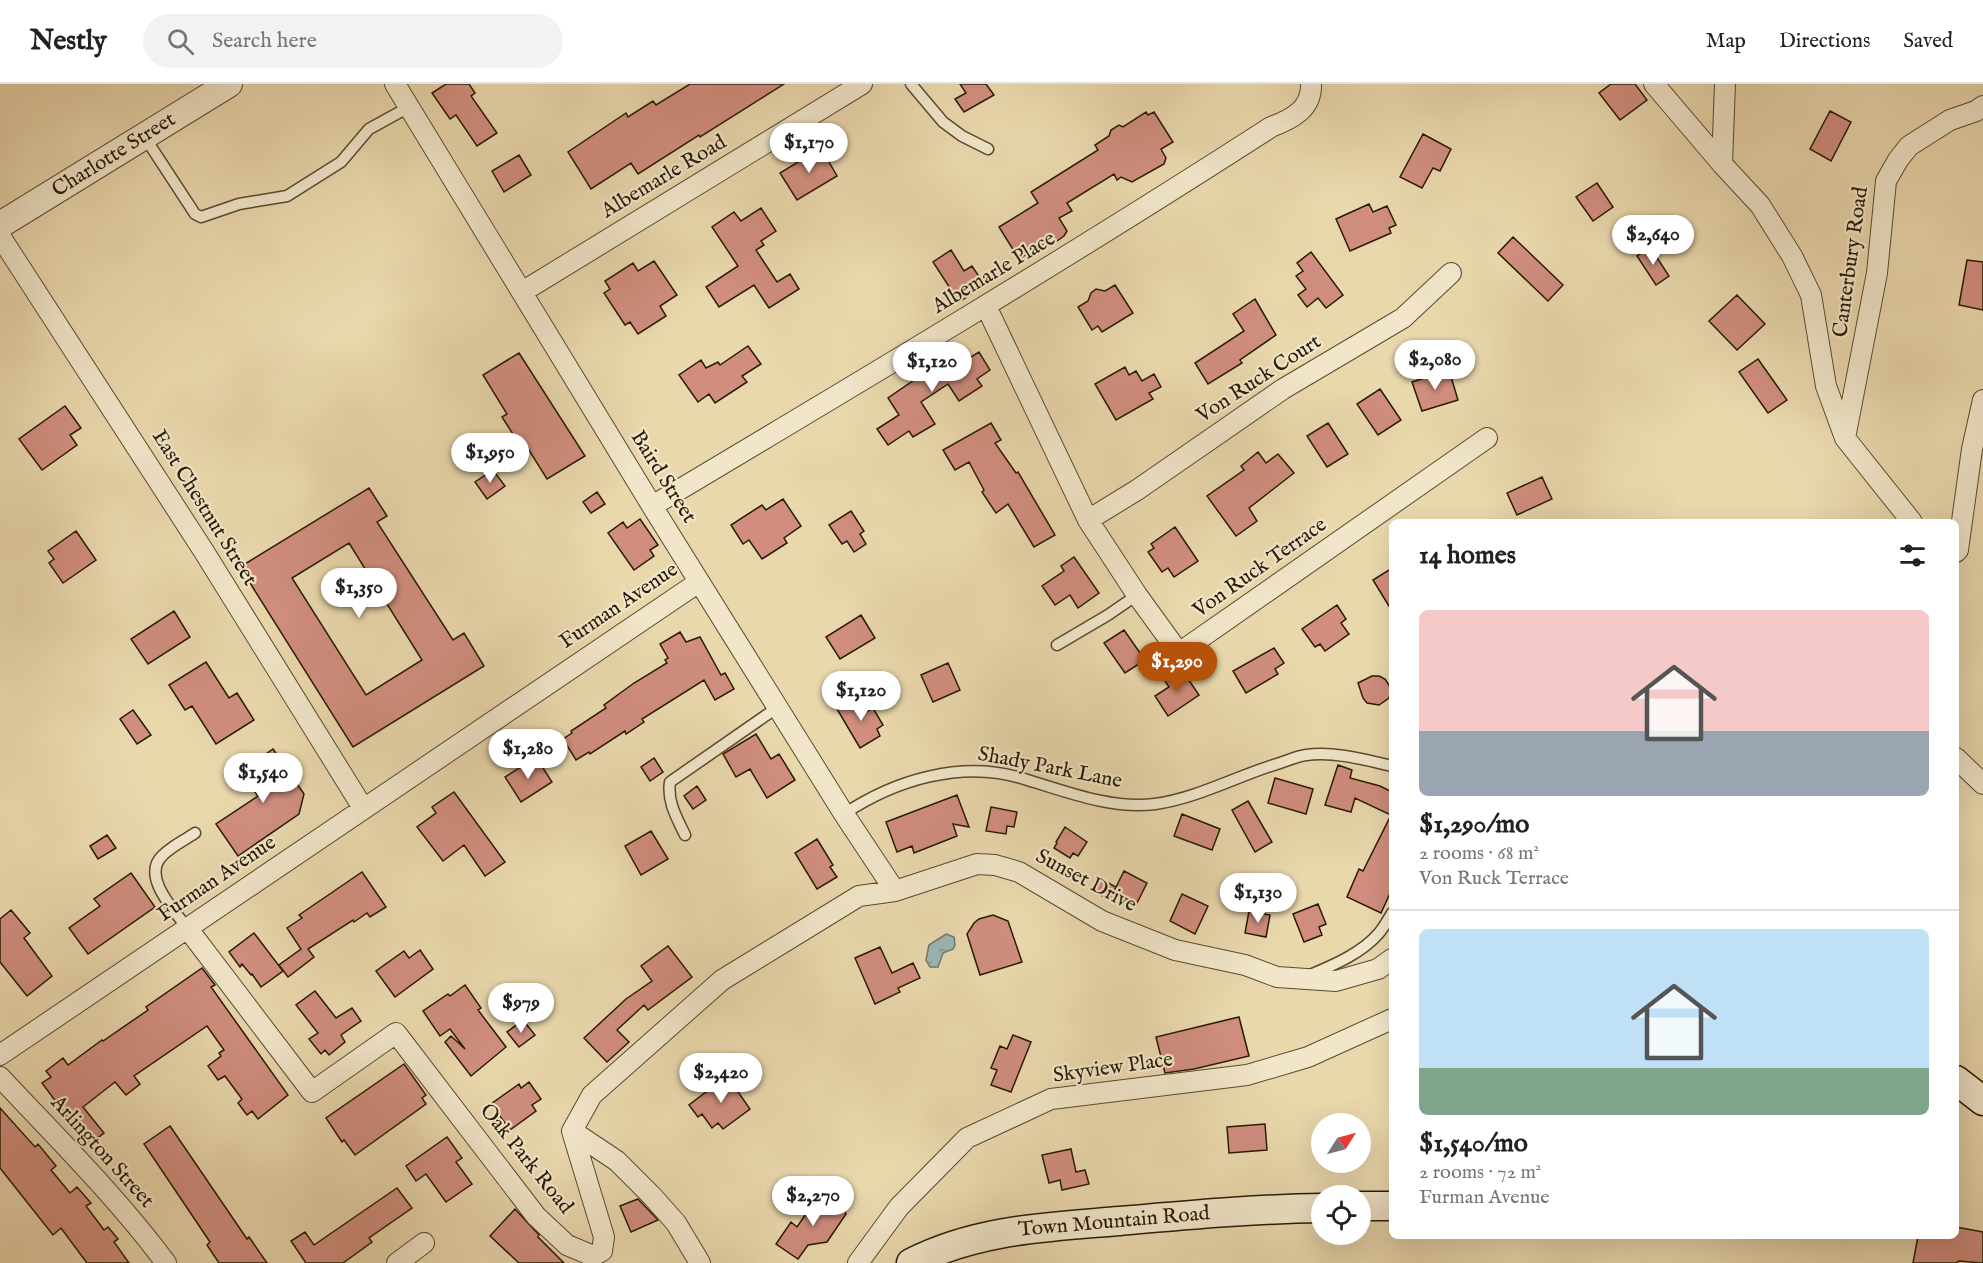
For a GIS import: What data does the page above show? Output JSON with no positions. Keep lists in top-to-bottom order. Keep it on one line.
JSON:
{"streets":{"main road":["Town Mountain Road"],"street":["Charlotte Street","Albemarle Road","Canterbury Road","Albemarle Place","Von Ruck Court","Baird Street","East Chestnut Street","Von Ruck Terrace","Furman Avenue","Sunset Drive","Skyview Place","Arlington Street","Oak Park Road"],"lane":["Shady Park Lane"]},"crossings":[["Albemarle Road","Baird Street"],["Albemarle Place","Baird Street"],["Albemarle Place","Von Ruck Terrace"],["Von Ruck Court","Von Ruck Terrace"],["Baird Street","Furman Avenue"],["Baird Street","Shady Park Lane"],["Baird Street","Sunset Drive"],["East Chestnut Street","Furman Avenue"],["Furman Avenue","Oak Park Road"]],"north":"top right","page":{"header":"Nestly","search":"Search here","nav":["Map","Directions","Saved"],"price":["$1,170","$2,640","$2,080","$1,120","$1,950","$1,350","$1,290","$1,120","$1,280","$1,540","$1,130","$979","$2,420","$2,270"],"heading":"14 homes","list":[{"name":"$1,290/mo","note":"2 rooms · 68 m² · Von Ruck Terrace"},{"name":"$1,540/mo","note":"2 rooms · 72 m² · Furman Avenue"}]}}
